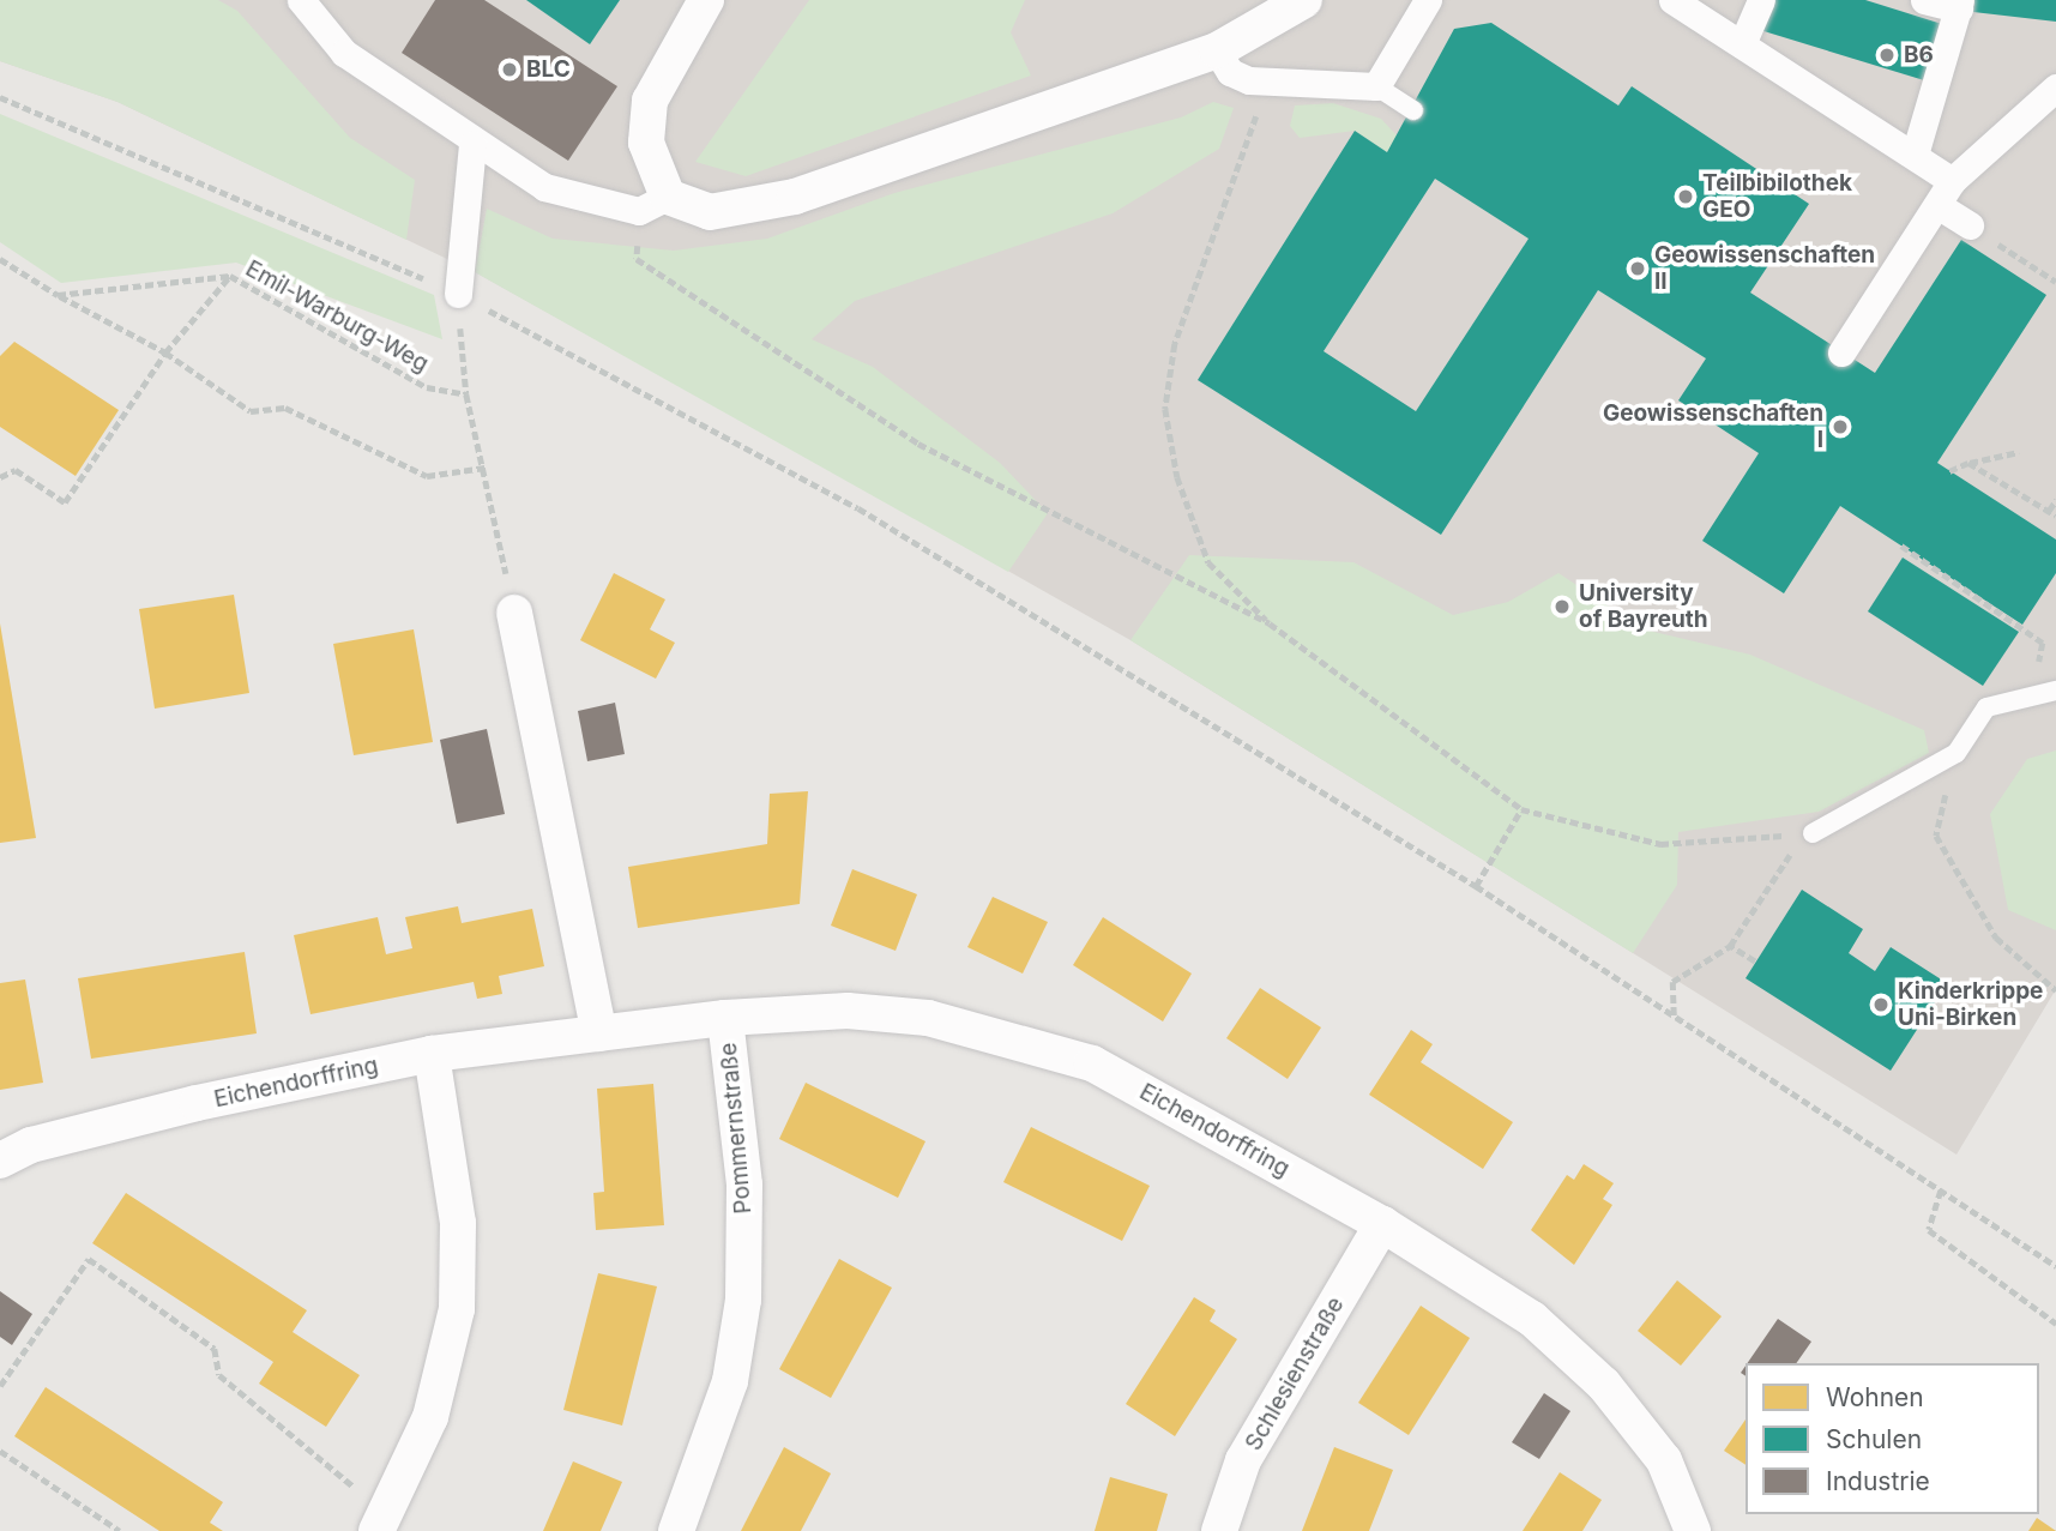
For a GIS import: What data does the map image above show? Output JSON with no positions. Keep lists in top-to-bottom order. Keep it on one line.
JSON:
{"streets":{"street":["Eichendorffring","Pommernstraße","Schlesienstraße"],"path":["Emil-Warburg-Weg"]},"crossings":[["Eichendorffring","Pommernstraße"],["Eichendorffring","Schlesienstraße"]],"places":["B6","BLC","Teilbibilothek GEO","Geowissenschaften II","Geowissenschaften I","University of Bayreuth","Kinderkrippe Uni-Birken"],"legend":["Wohnen","Schulen","Industrie"]}
